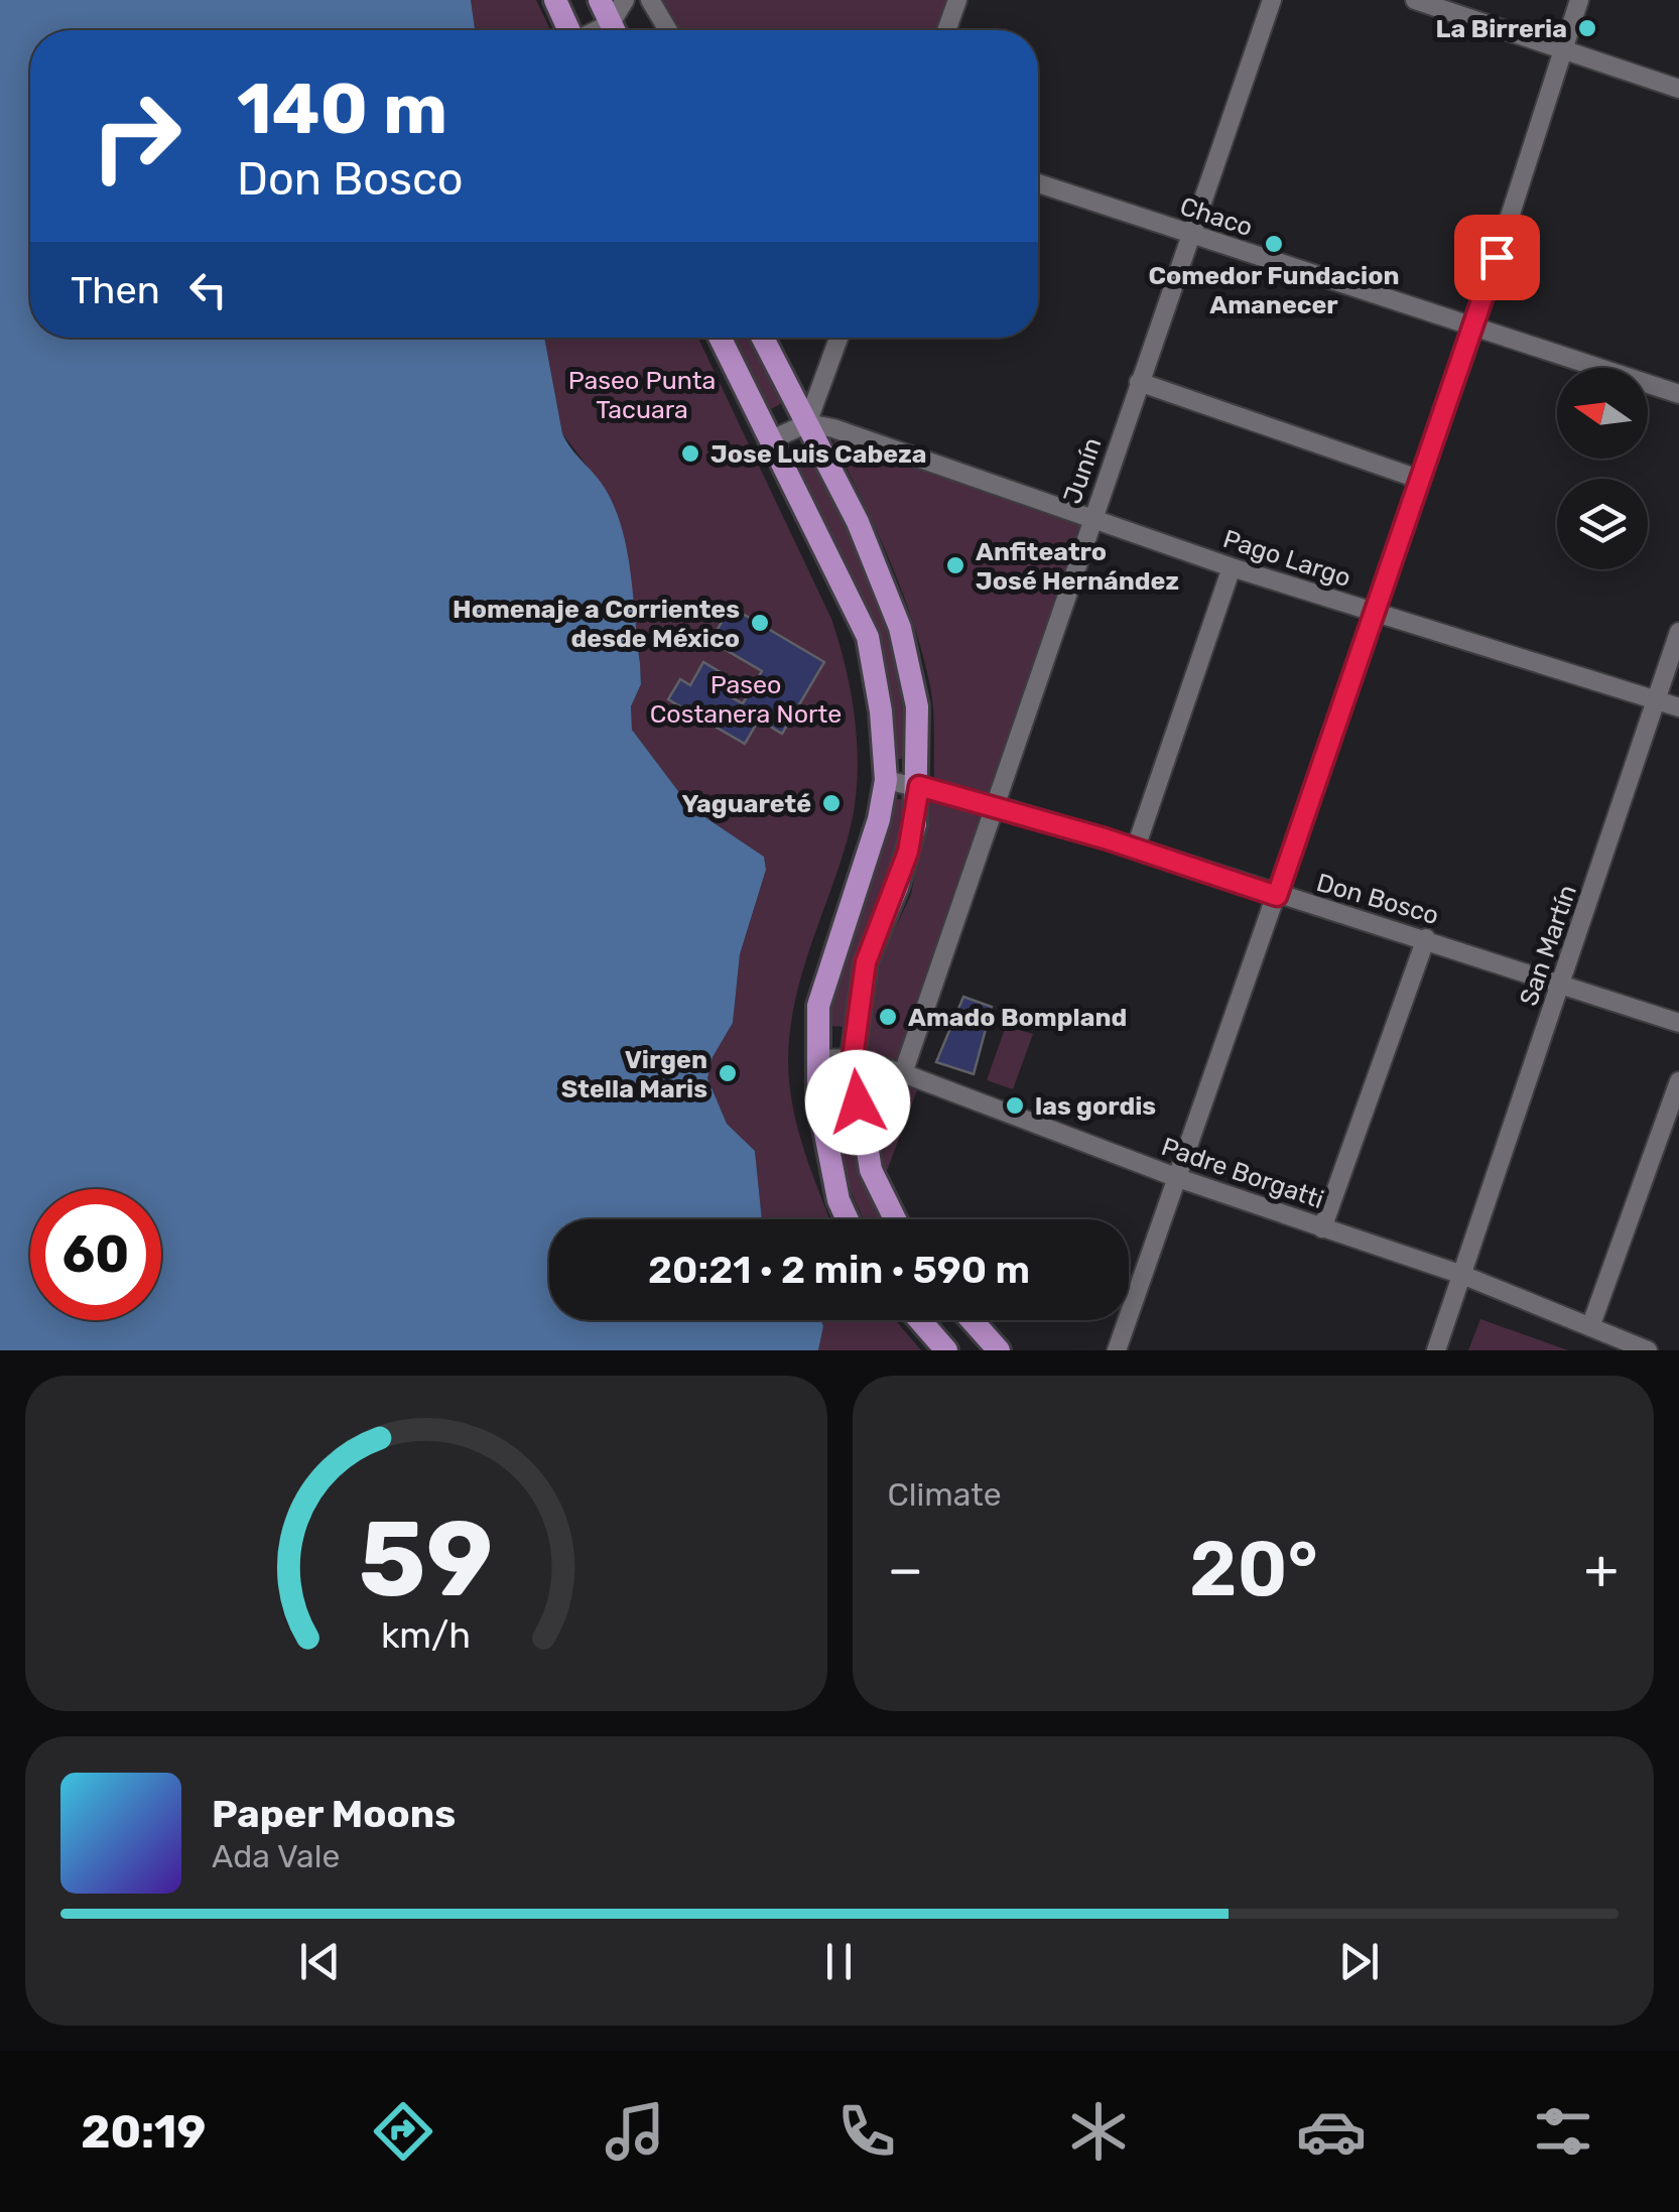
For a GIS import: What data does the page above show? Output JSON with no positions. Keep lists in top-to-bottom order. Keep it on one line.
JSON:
{"streets":{"street":["Chaco","Junín","Pago Largo","Don Bosco","San Martín","Padre Borgatti"]},"crossings":[["Chaco","Junín"],["Junín","Pago Largo"],["Junín","Don Bosco"],["Junín","Padre Borgatti"],["Pago Largo","San Martín"],["Don Bosco","San Martín"],["San Martín","Padre Borgatti"]],"parks":["Paseo Punta Tacuara","Paseo Costanera Norte"],"places":["La Birreria","Comedor Fundacion Amanecer","Jose Luis Cabeza","Anfiteatro José Hernández","Homenaje a Corrientes desde México","Yaguareté","Amado Bompland","Virgen Stella Maris","las gordis"],"north":"left","page":{"turn":["140 m","Don Bosco"],"then":"Then","limit":"60","trip":"20:21 · 2 min · 590 m","tile":"Climate","heat":["−","20°","+"],"song":["Paper Moons","Ada Vale"],"tabs":"20:19","gauge":["59","km/h"]}}
